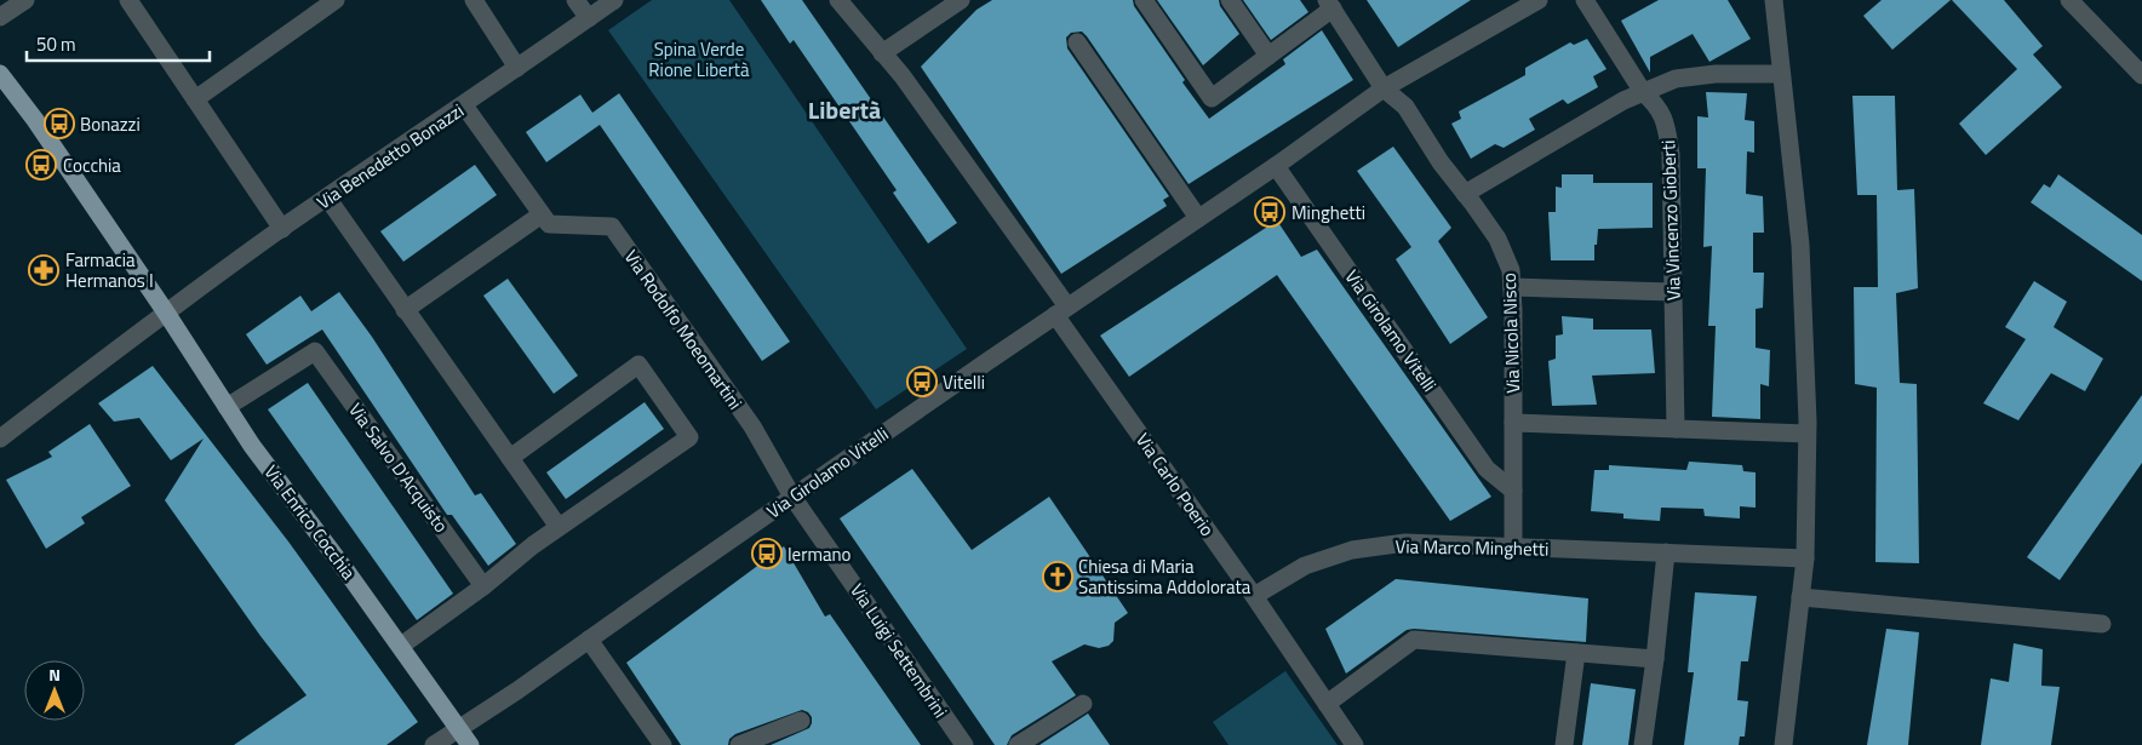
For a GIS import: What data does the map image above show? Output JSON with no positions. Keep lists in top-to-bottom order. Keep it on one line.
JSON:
{"streets":{"main road":["Via Enrico Cocchia"],"street":["Via Benedetto Bonazzi","Via Vincenzo Gioberti","Via Rodolfo Moeomartini","Via Girolamo Vitelli","Via Nicola Nisco","Via Salvo D'Acquisto","Via Carlo Poerio","Via Marco Minghetti","Via Luigi Settembrini"]},"crossings":[["Via Benedetto Bonazzi","Via Rodolfo Moeomartini"],["Via Benedetto Bonazzi","Via Enrico Cocchia"],["Via Rodolfo Moeomartini","Via Girolamo Vitelli"],["Via Rodolfo Moeomartini","Via Luigi Settembrini"],["Via Girolamo Vitelli","Via Nicola Nisco"],["Via Girolamo Vitelli","Via Carlo Poerio"],["Via Girolamo Vitelli","Via Enrico Cocchia"],["Via Girolamo Vitelli","Via Luigi Settembrini"],["Via Nicola Nisco","Via Marco Minghetti"],["Via Salvo D'Acquisto","Via Enrico Cocchia"],["Via Carlo Poerio","Via Marco Minghetti"]],"districts":["Libertà"],"parks":["Spina Verde Rione Libertà"],"places":{"bus stop":["Bonazzi","Cocchia","Minghetti","Vitelli","Iermano"],"pharmacy":["Farmacia Hermanos I"],"church":["Chiesa di Maria Santissima Addolorata"]},"scale_bar":"50 m","north":"top"}
